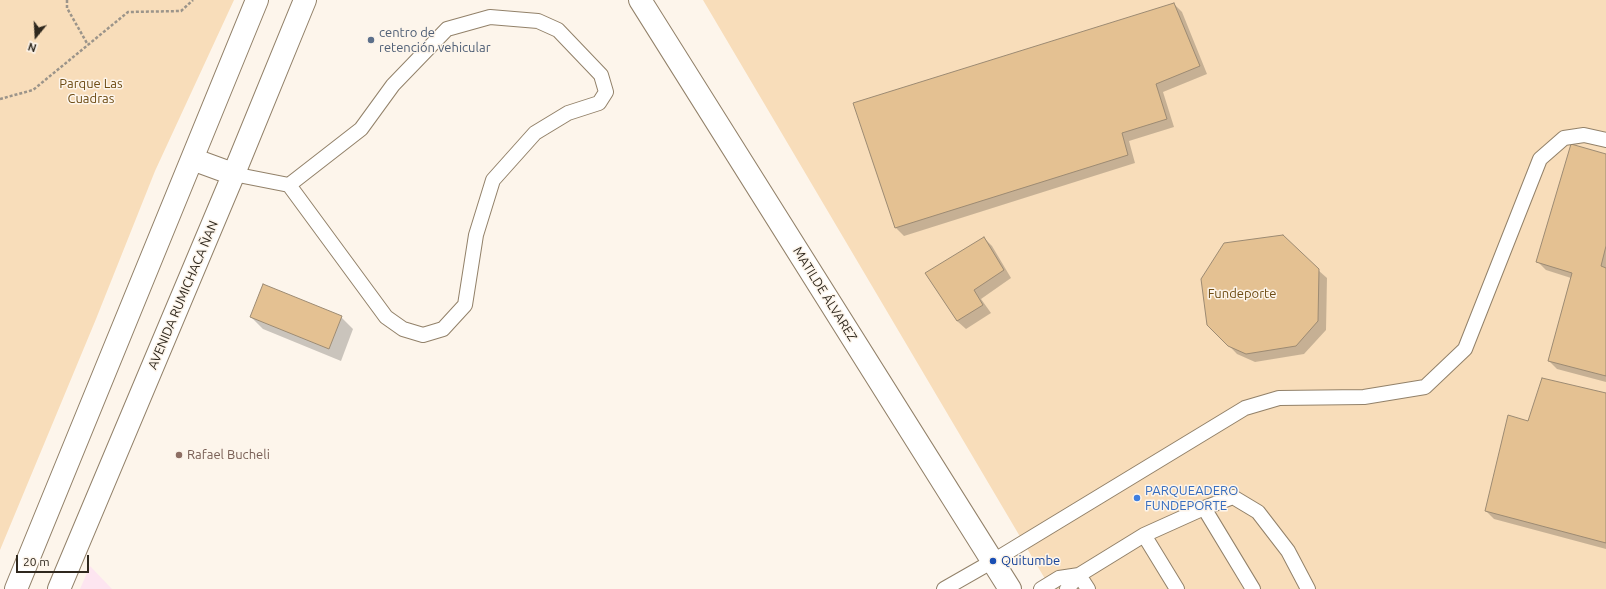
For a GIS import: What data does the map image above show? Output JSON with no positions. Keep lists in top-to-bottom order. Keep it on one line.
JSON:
{"streets":{"main road":["MATILDE ÁLVAREZ","AVENIDA RUMICHACA ÑAN"]},"parks":["Parque Las Cuadras","Fundeporte"],"places":["centro de retención vehicular","Rafael Bucheli","PARQUEADERO FUNDEPORTE","Quitumbe"],"scale_bar":"20 m","north":"bottom"}
